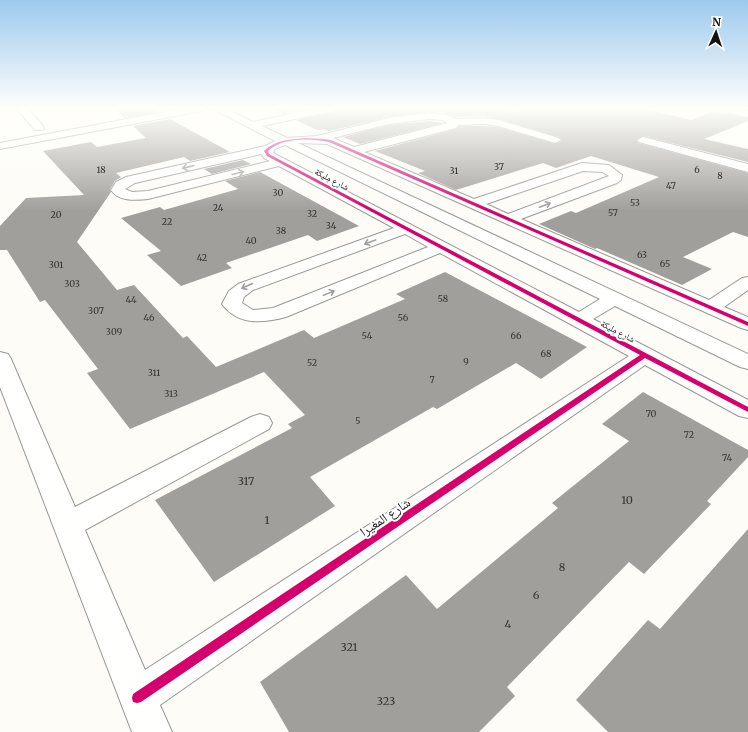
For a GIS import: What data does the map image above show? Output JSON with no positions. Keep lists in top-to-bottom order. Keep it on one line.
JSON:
{"streets":{"street":["شارع مِليكة","شارع المغيرا"]},"crossings":[["شارع مِليكة","شارع المغيرا"]],"house_numbers":["37","18","6","31","8","47","30","53","24","57","32","20","22","34","38","40","63","42","65","301","303","58","44","307","46","56","309","54","66","68","9","52","311","7","313","70","5","72","74","317","10","1","8","6","4","321","323"],"north":"top"}
